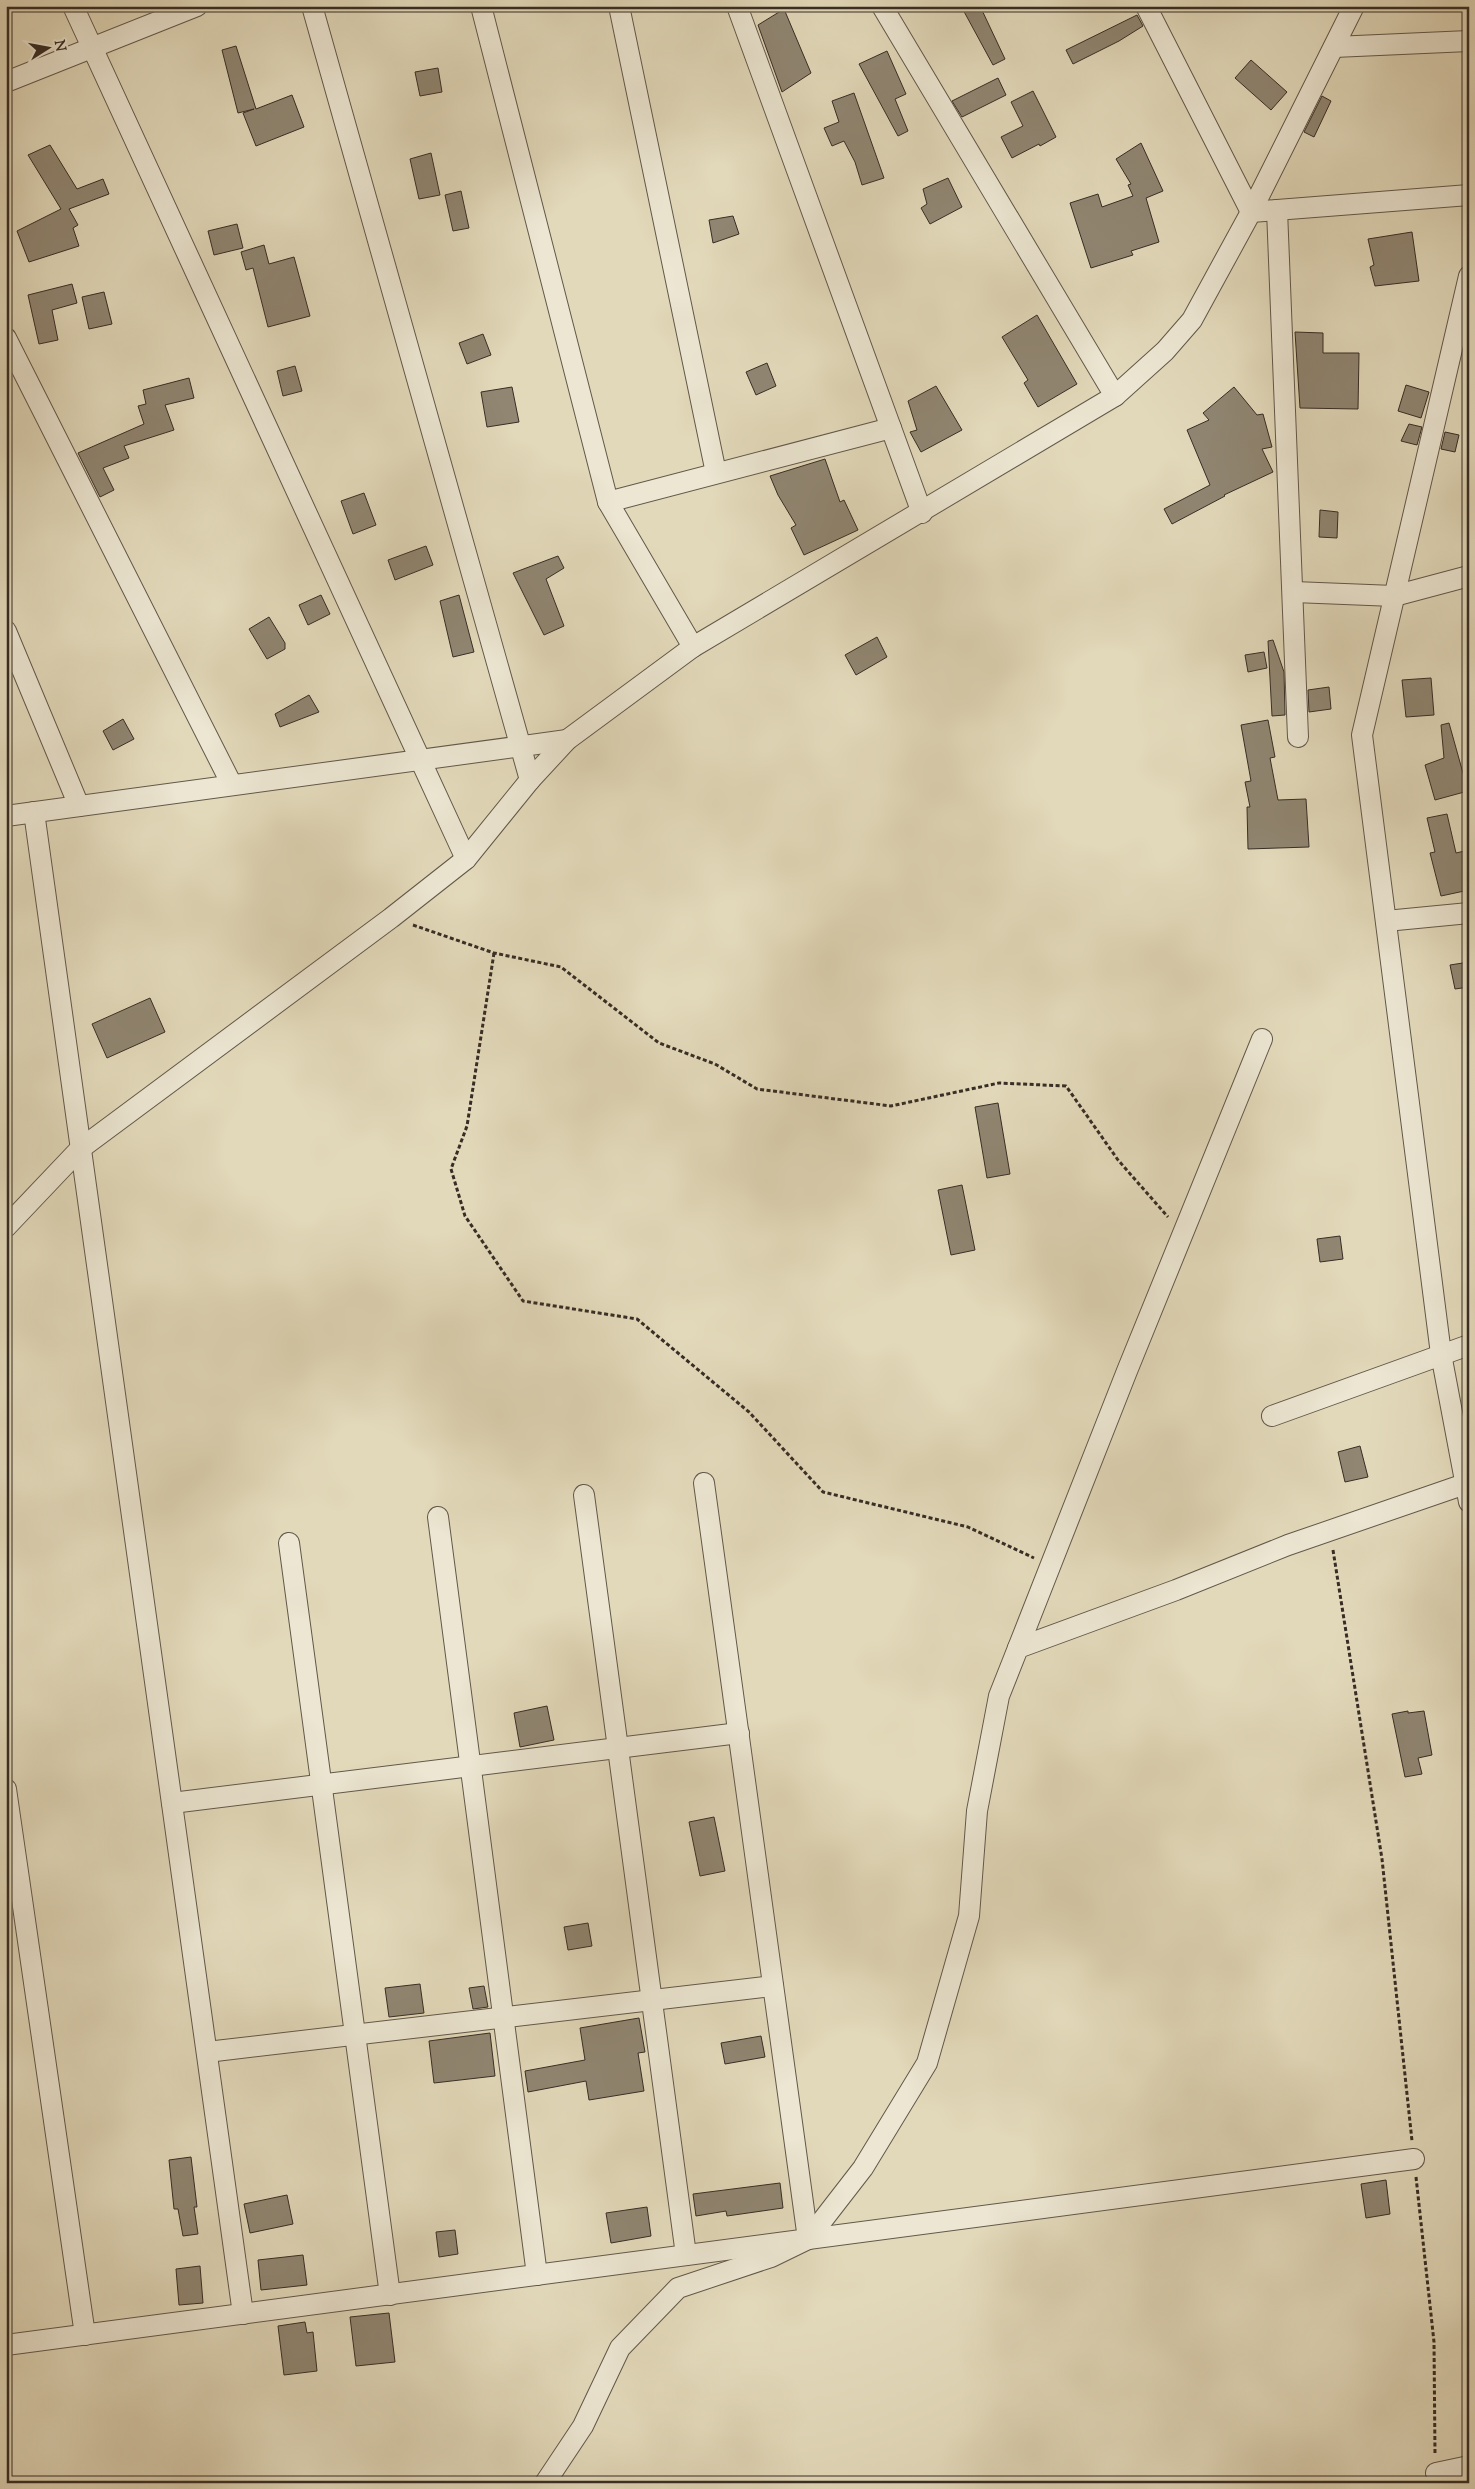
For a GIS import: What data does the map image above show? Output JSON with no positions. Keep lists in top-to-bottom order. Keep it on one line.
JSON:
{"north":"right"}
